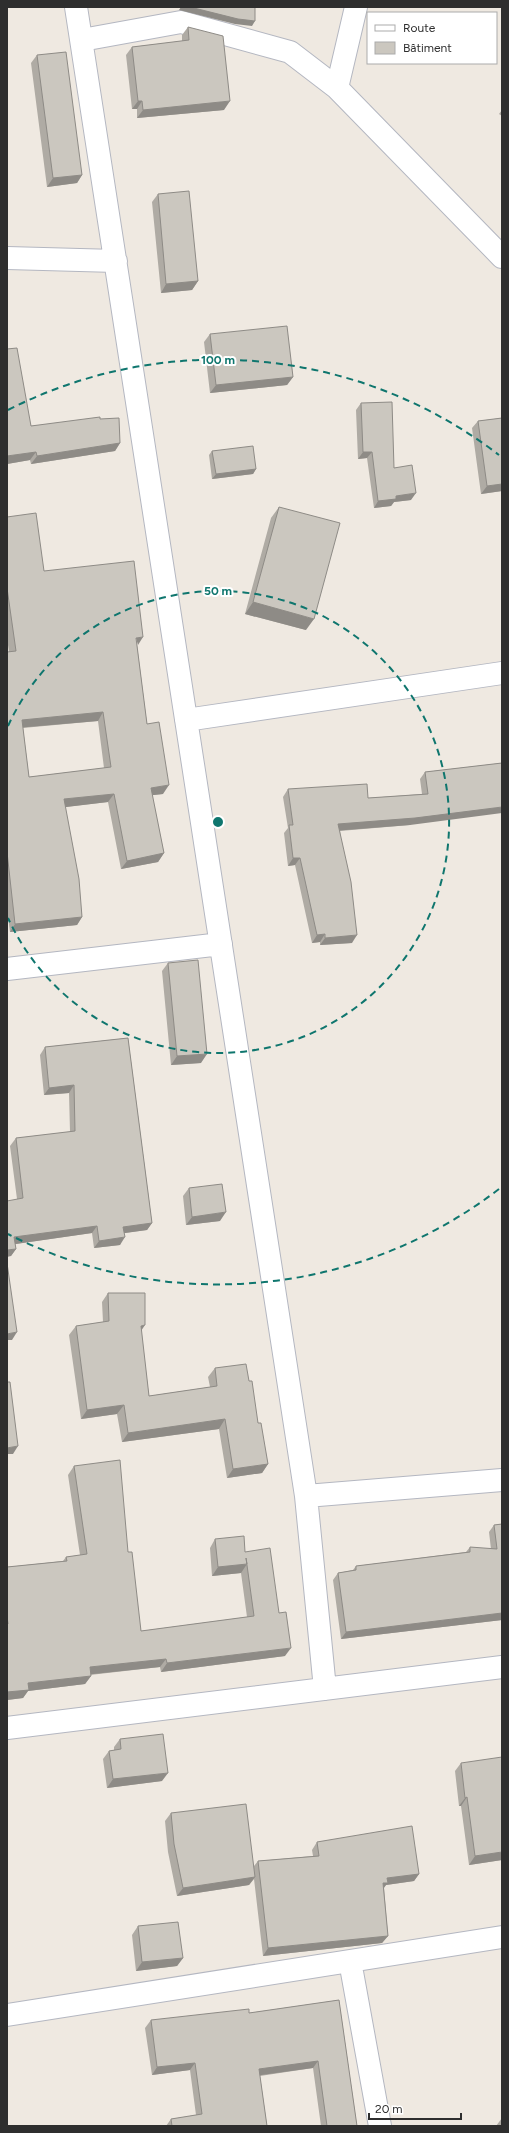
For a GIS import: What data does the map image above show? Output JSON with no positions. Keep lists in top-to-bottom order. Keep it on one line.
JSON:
{"legend":["Route","Bâtiment"],"scale_bar":"20 m","rings":["100 m","50 m"]}
